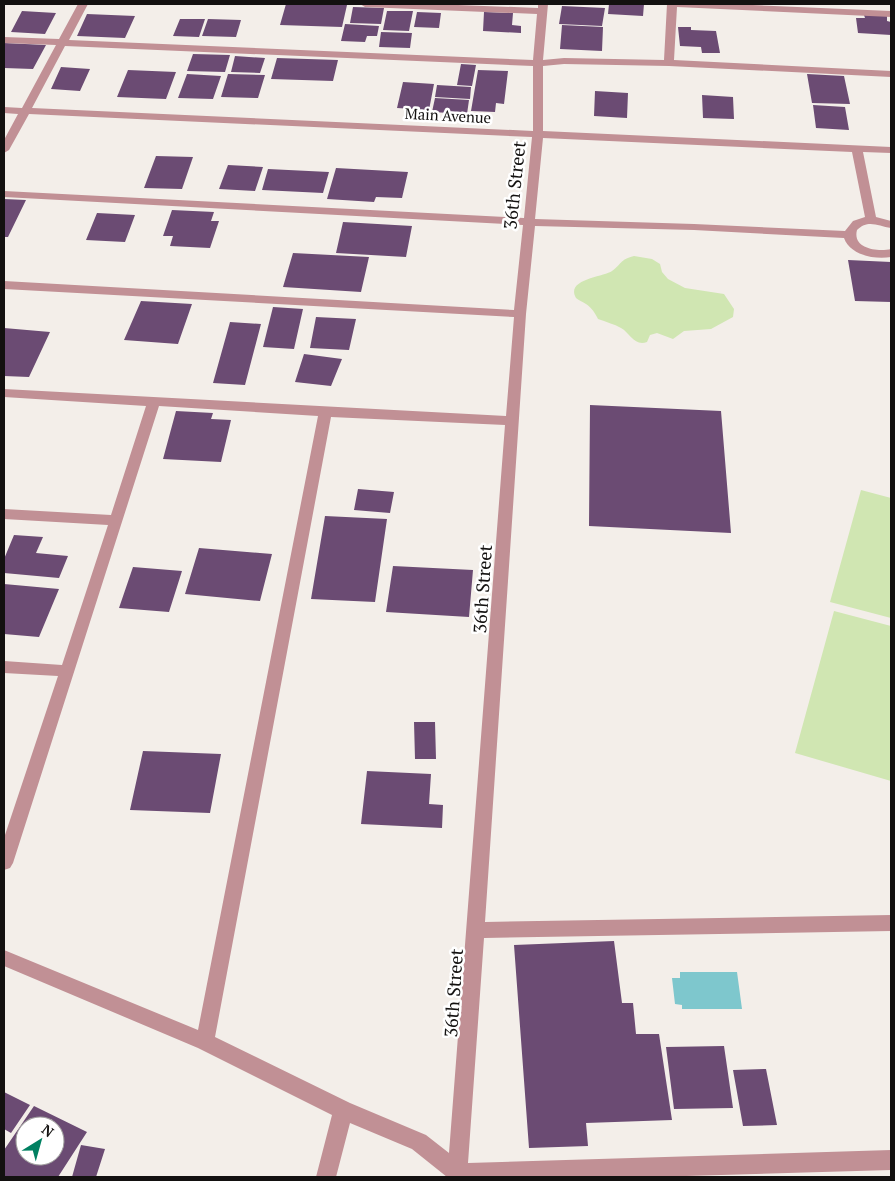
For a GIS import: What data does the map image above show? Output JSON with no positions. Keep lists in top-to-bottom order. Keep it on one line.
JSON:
{"streets":{"street":["Main Avenue","36th Street"]},"crossings":[["Main Avenue","36th Street"]],"north":"top right"}
